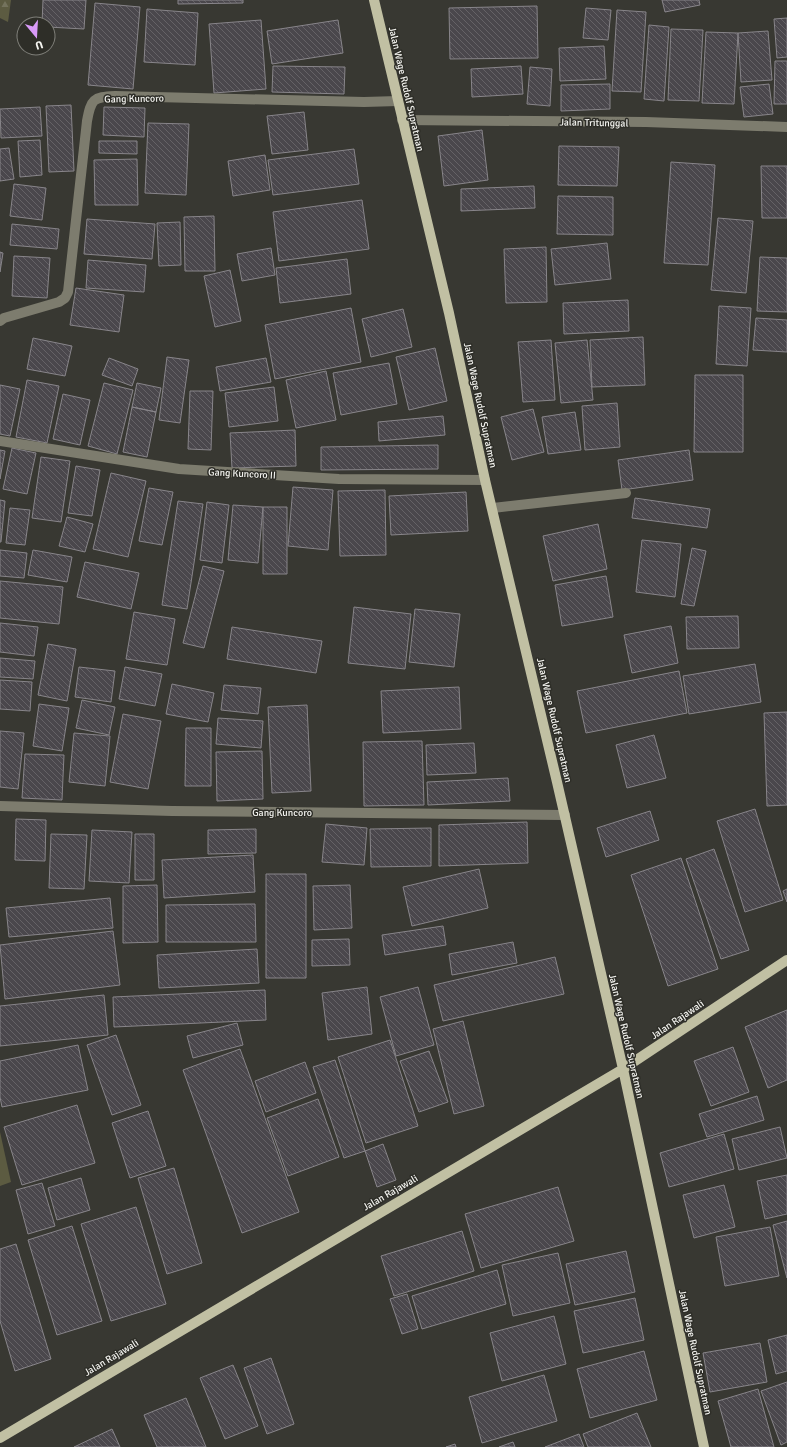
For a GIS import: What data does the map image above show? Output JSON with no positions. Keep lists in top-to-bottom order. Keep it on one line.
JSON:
{"streets":{"main road":["Jalan Wage Rudolf Supratman","Jalan Rajawali"],"street":["Gang Kuncoro","Jalan Tritunggal","Gang Kuncoro II"]},"crossings":[["Jalan Wage Rudolf Supratman","Gang Kuncoro"],["Jalan Wage Rudolf Supratman","Jalan Tritunggal"],["Jalan Wage Rudolf Supratman","Gang Kuncoro II"],["Jalan Wage Rudolf Supratman","Jalan Rajawali"]],"north":"bottom"}
